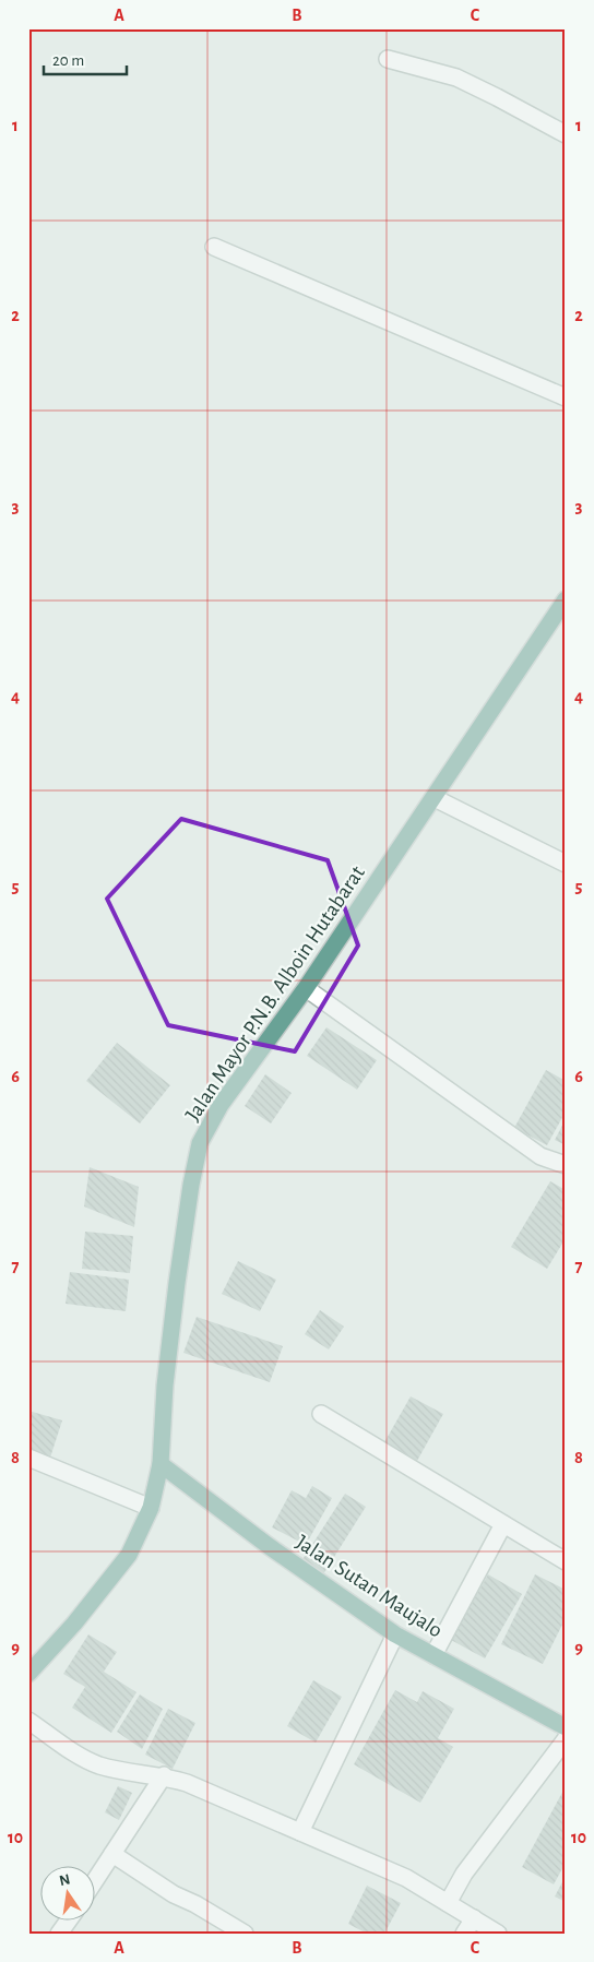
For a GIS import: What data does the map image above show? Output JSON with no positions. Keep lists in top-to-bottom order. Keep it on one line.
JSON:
{"streets":{"main road":["Jalan Mayor P.N.B. Alboin Hutabarat","Jalan Sutan Maujalo"]},"crossings":[["Jalan Mayor P.N.B. Alboin Hutabarat","Jalan Sutan Maujalo"]],"scale_bar":"20 m","north":"top","grid":{"columns":["A","B","C"],"rows":["1","2","3","4","5","6","7","8","9","10"]}}
